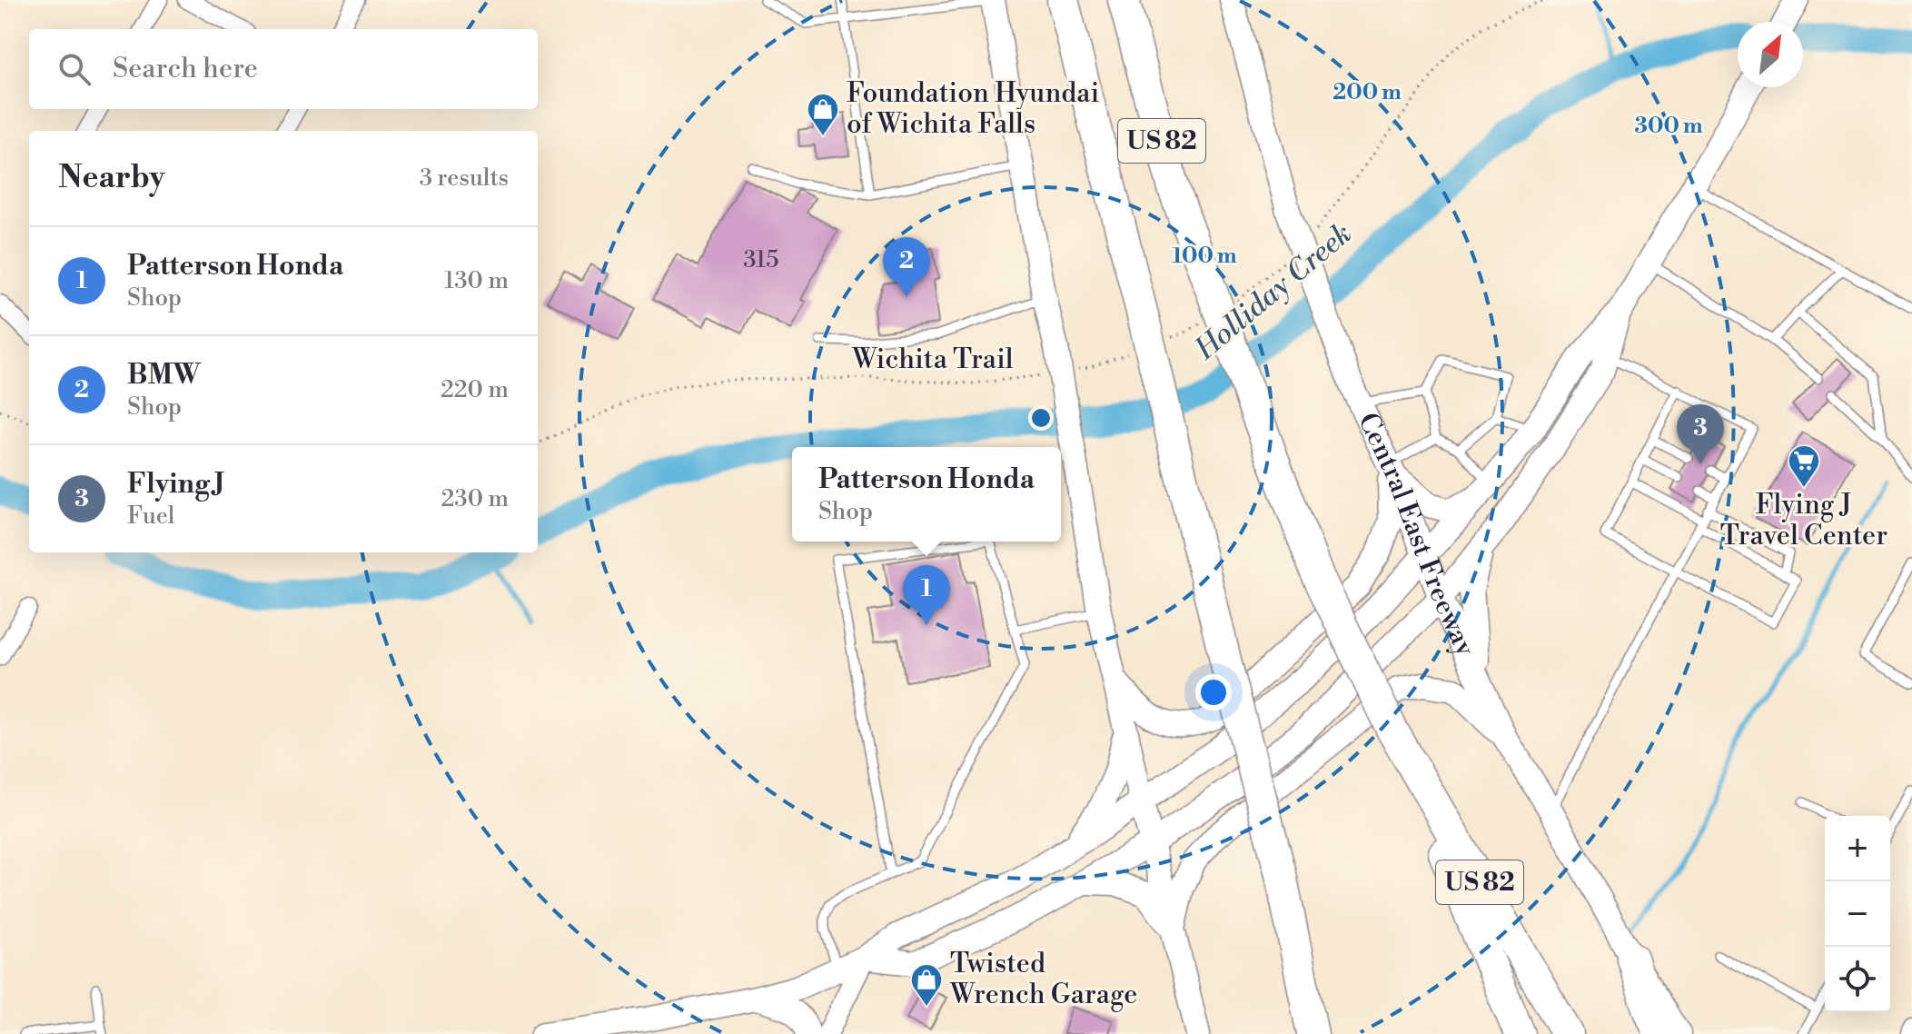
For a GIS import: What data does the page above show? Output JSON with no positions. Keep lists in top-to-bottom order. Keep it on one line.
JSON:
{"streets":{"highway":["US 82"],"main road":["Central East Freeway"],"path":["Wichita Trail"]},"water":["Holliday Creek"],"places":{"shop":["Foundation Hyundai of Wichita Falls","Twisted Wrench Garage"],"supermarket":["Flying J Travel Center"]},"house_numbers":["315"],"north":"top right","page":{"search":"Search here","heading":["Nearby","3 results"],"list":[{"mark":"1","name":"Patterson Honda","note":"Shop","value":"130 m"},{"mark":"2","name":"BMW","note":"Shop","value":"220 m"},{"mark":"3","name":"Flying J","note":"Fuel","value":"230 m"}],"pins":["2","3","1"],"popup":["Patterson Honda","Shop"],"map_buttons":["+","−"]},"rings":["200 m","300 m","100 m"]}
